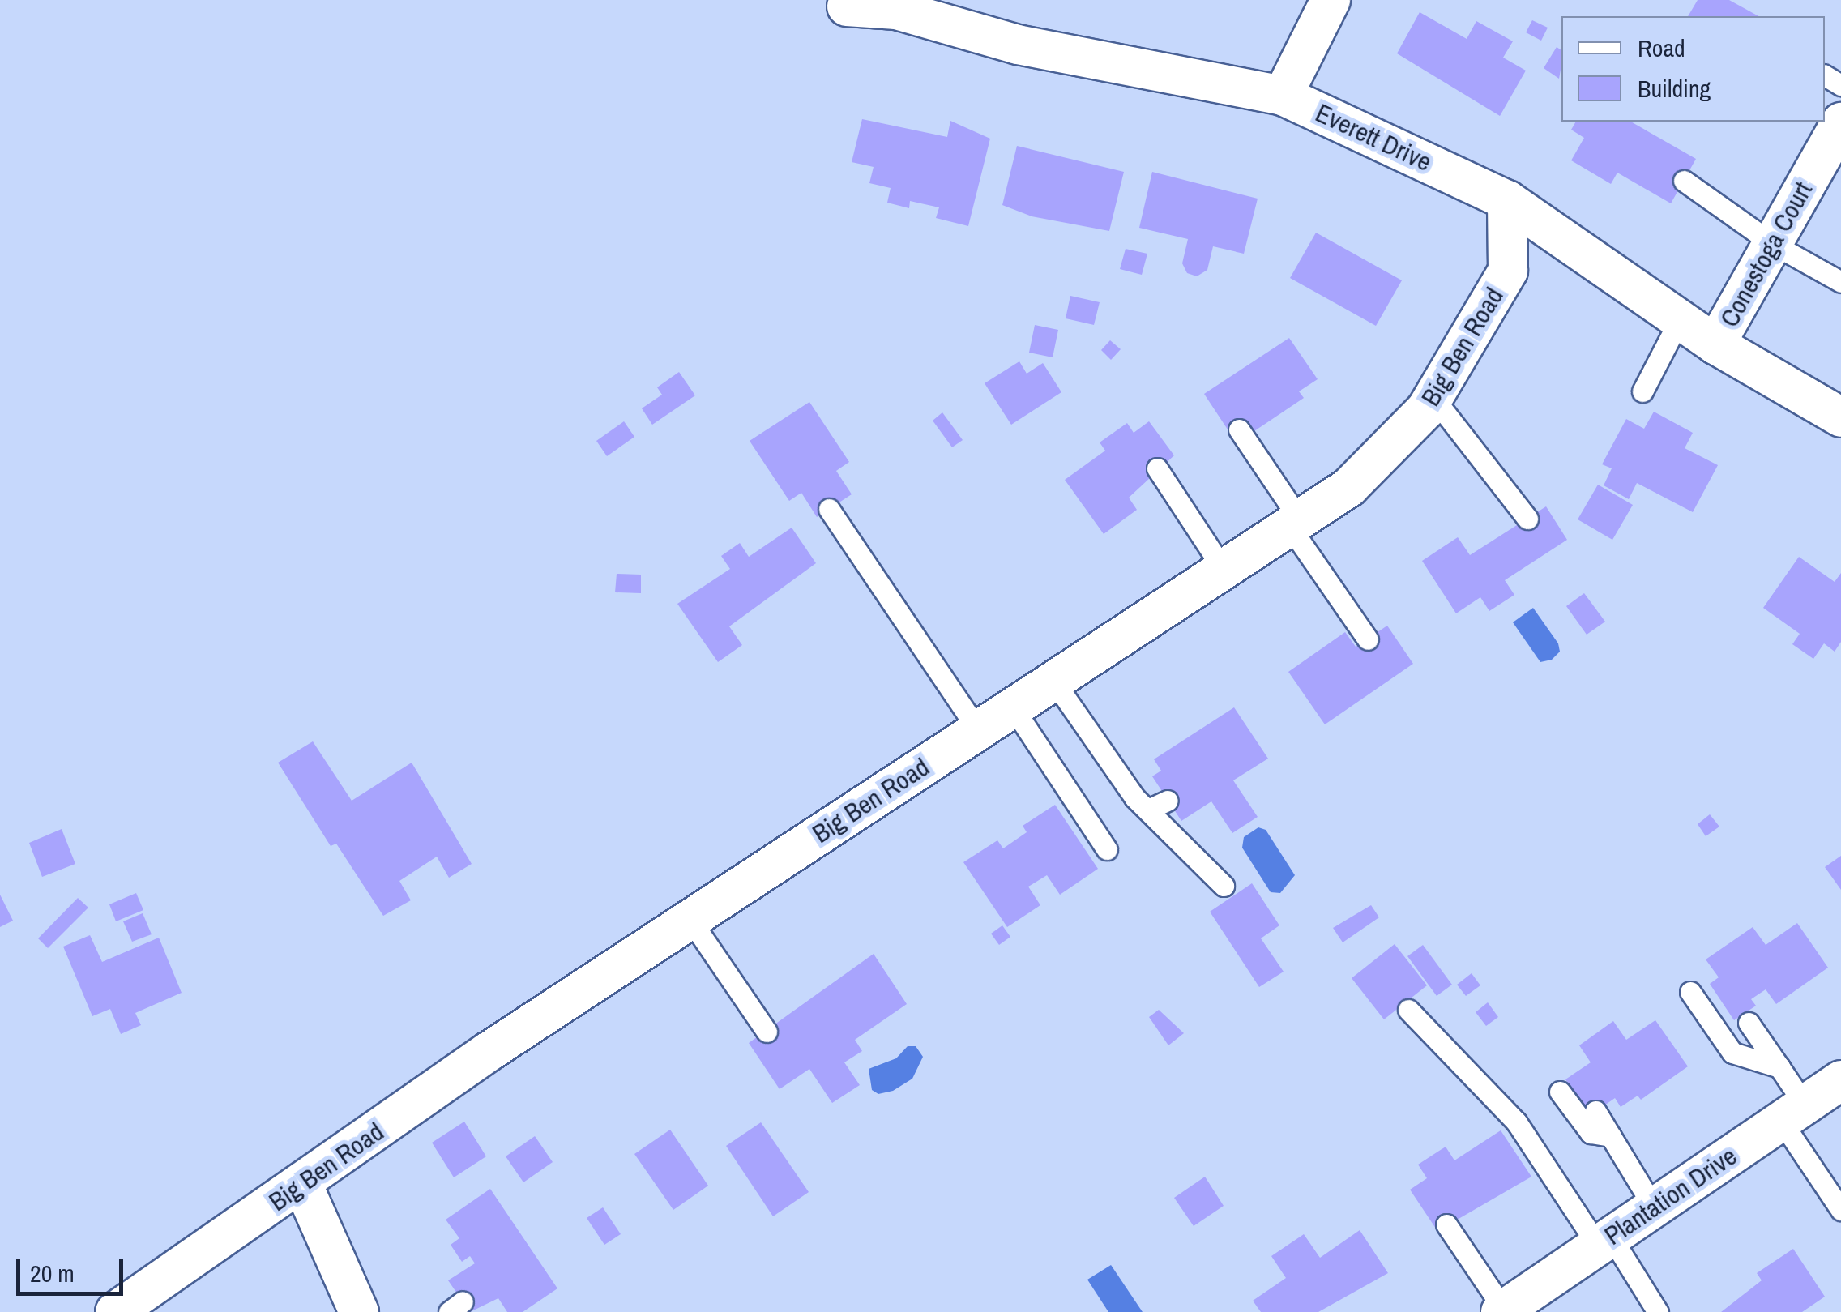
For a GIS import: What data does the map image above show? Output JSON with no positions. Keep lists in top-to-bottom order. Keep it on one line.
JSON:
{"streets":{"street":["Everett Drive","Conestoga Court","Big Ben Road","Plantation Drive"]},"crossings":[["Everett Drive","Conestoga Court"],["Everett Drive","Big Ben Road"]],"legend":["Road","Building"],"scale_bar":"20 m"}
